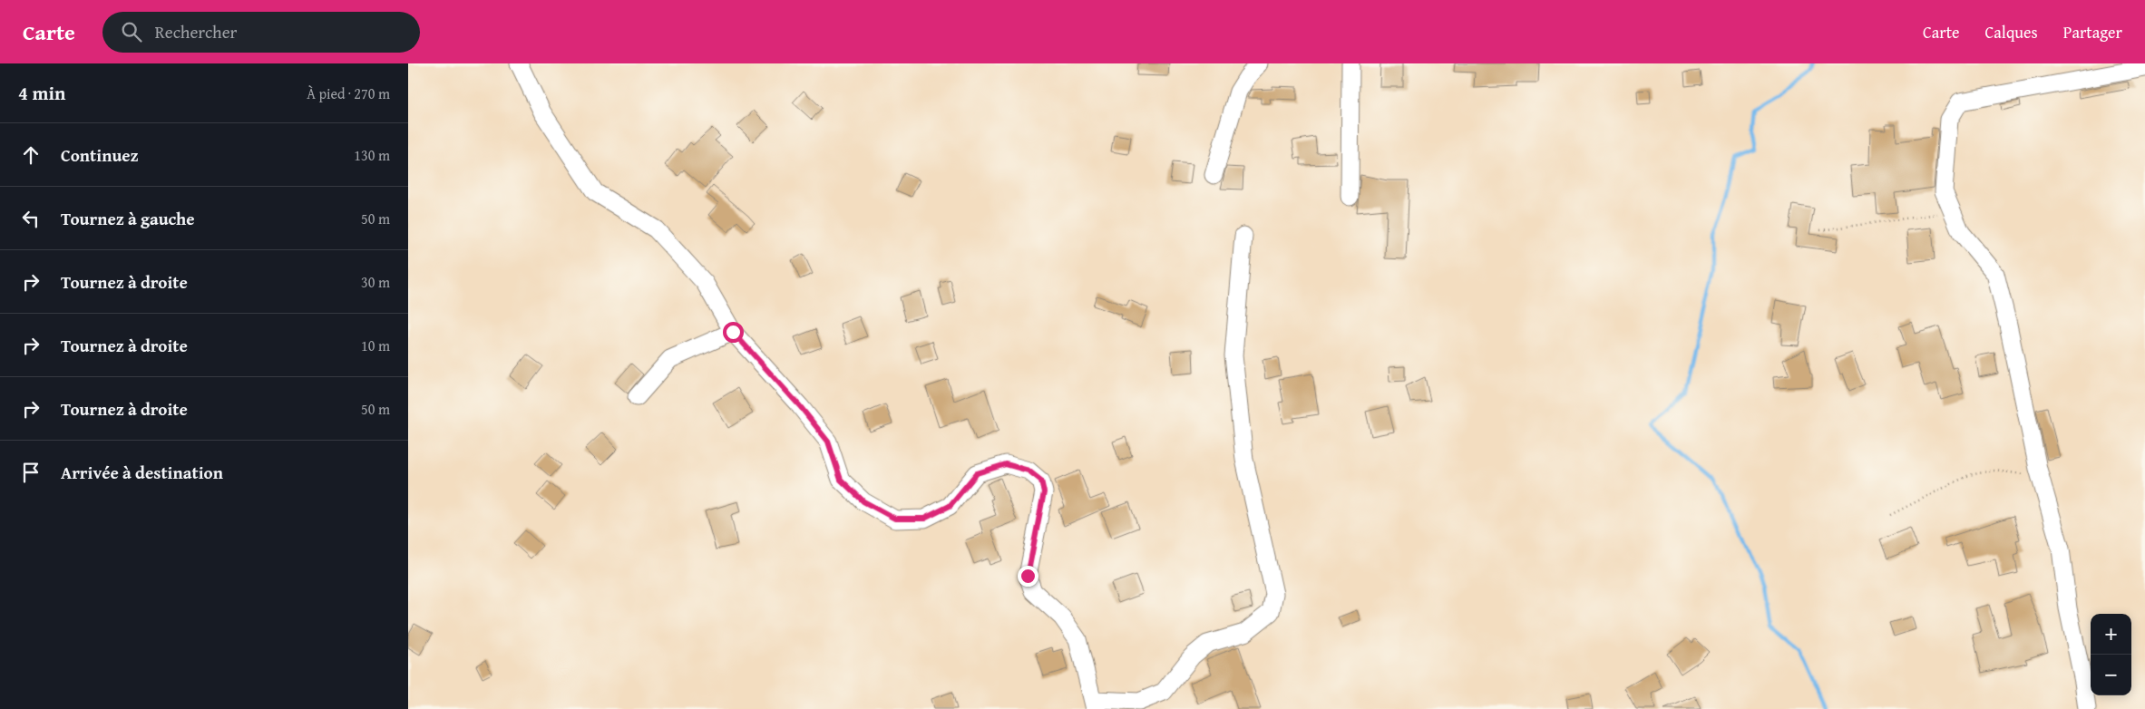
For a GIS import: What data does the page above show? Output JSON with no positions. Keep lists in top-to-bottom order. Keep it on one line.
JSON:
{"page":{"header":"Carte","search":"Rechercher","nav":["Carte","Calques","Partager"],"heading":["4 min","À pied · 270 m"],"list":[["Continuez","130 m"],["Tournez à gauche","50 m"],["Tournez à droite","30 m"],["Tournez à droite","10 m"],["Tournez à droite","50 m"],"Arrivée à destination"],"map_buttons":["+","−"]}}
